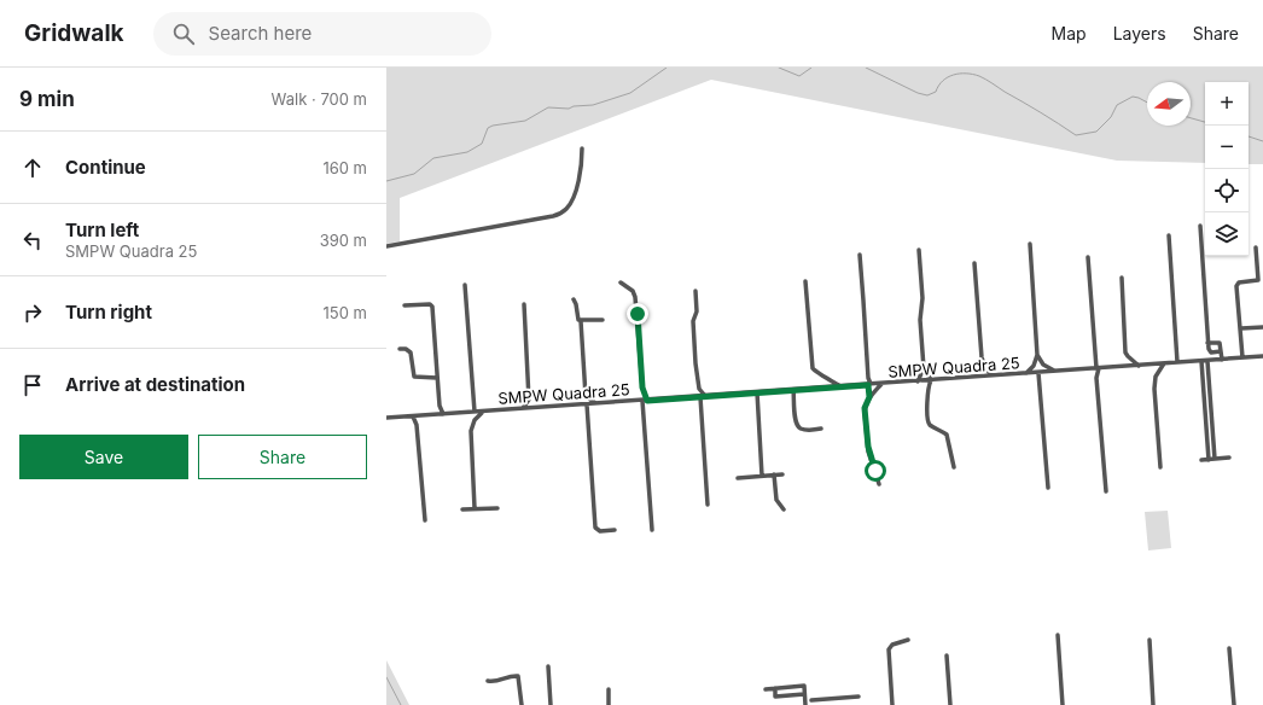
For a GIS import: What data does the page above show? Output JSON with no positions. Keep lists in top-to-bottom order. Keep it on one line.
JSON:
{"streets":{"street":["SMPW Quadra 25"]},"north":"left","page":{"header":"Gridwalk","search":"Search here","nav":["Map","Layers","Share"],"heading":["9 min","Walk · 700 m"],"map_buttons":["+","−"],"list":[["Continue","160 m"],["Turn left","SMPW Quadra 25","390 m"],["Turn right","150 m"],"Arrive at destination"],"buttons":["Save","Share"]}}
